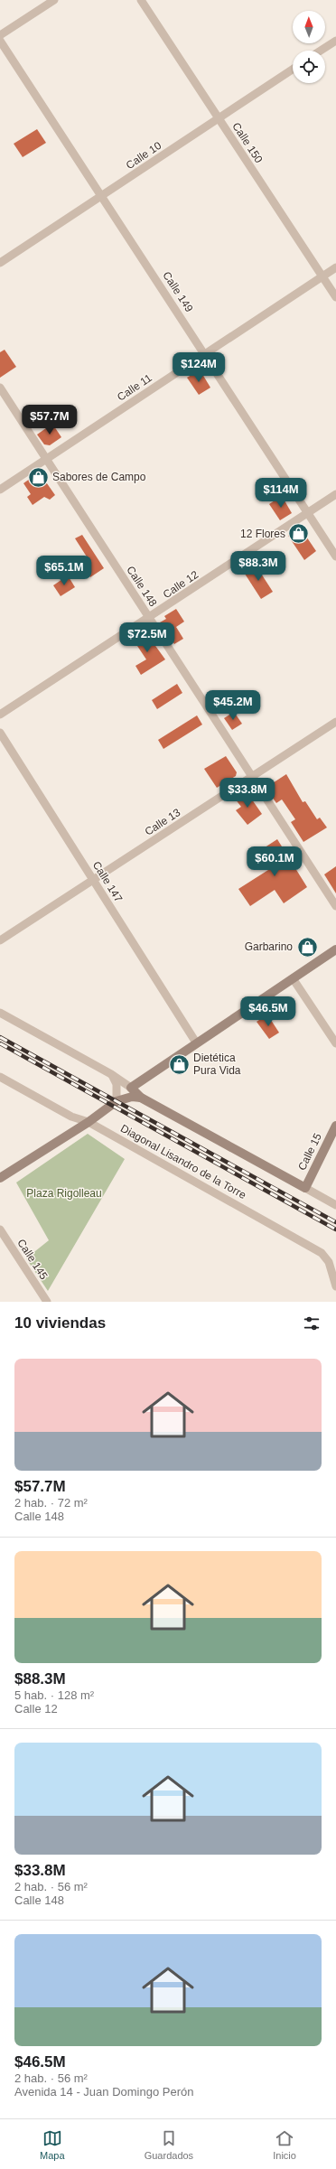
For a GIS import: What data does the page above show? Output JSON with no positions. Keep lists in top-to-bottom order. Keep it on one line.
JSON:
{"streets":{"main road":["Calle 15"],"street":["Calle 150","Calle 10","Calle 149","Calle 11","Calle 12","Calle 148","Calle 13","Calle 147","Diagonal Lisandro de la Torre","Calle 145"]},"crossings":[["Calle 150","Calle 10"],["Calle 150","Calle 11"],["Calle 10","Calle 149"],["Calle 149","Calle 11"],["Calle 149","Calle 12"],["Calle 11","Calle 148"],["Calle 12","Calle 148"],["Calle 148","Calle 13"],["Calle 13","Calle 147"]],"parks":["Plaza Rigolleau"],"places":{"shop":["Sabores de Campo","12 Flores","Garbarino","Dietética Pura Vida"]},"north":"top","page":{"price":["$124M","$57.7M","$114M","$88.3M","$65.1M","$72.5M","$45.2M","$33.8M","$60.1M","$46.5M"],"heading":"10 viviendas","list":[{"name":"$57.7M","note":"2 hab. · 72 m² · Calle 148"},{"name":"$88.3M","note":"5 hab. · 128 m² · Calle 12"},{"name":"$33.8M","note":"2 hab. · 56 m² · Calle 148"},{"name":"$46.5M","note":"2 hab. · 56 m² · Avenida 14 - Juan Domingo Perón"}],"tabs":["Mapa","Guardados","Inicio"]}}
